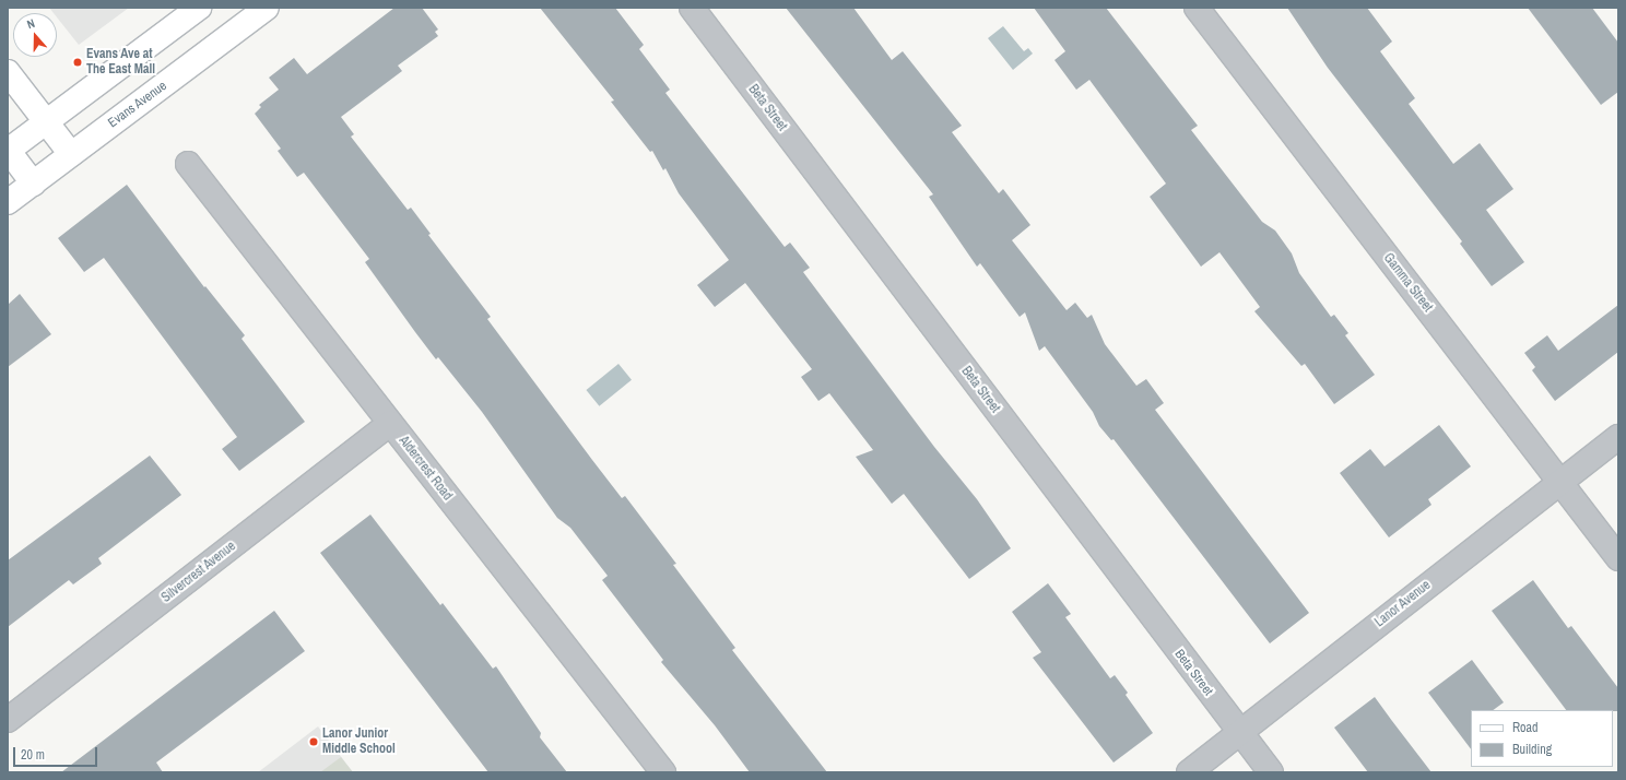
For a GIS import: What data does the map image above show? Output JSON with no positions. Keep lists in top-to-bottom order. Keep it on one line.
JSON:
{"streets":{"main road":["Evans Avenue"],"street":["Beta Street","Gamma Street","Aldercrest Road","Silvercrest Avenue","Lanor Avenue"]},"crossings":[["Beta Street","Lanor Avenue"],["Gamma Street","Lanor Avenue"],["Aldercrest Road","Silvercrest Avenue"]],"places":["Evans Ave at The East Mall","Lanor Junior Middle School"],"legend":["Road","Building"],"scale_bar":"20 m","north":"top"}
